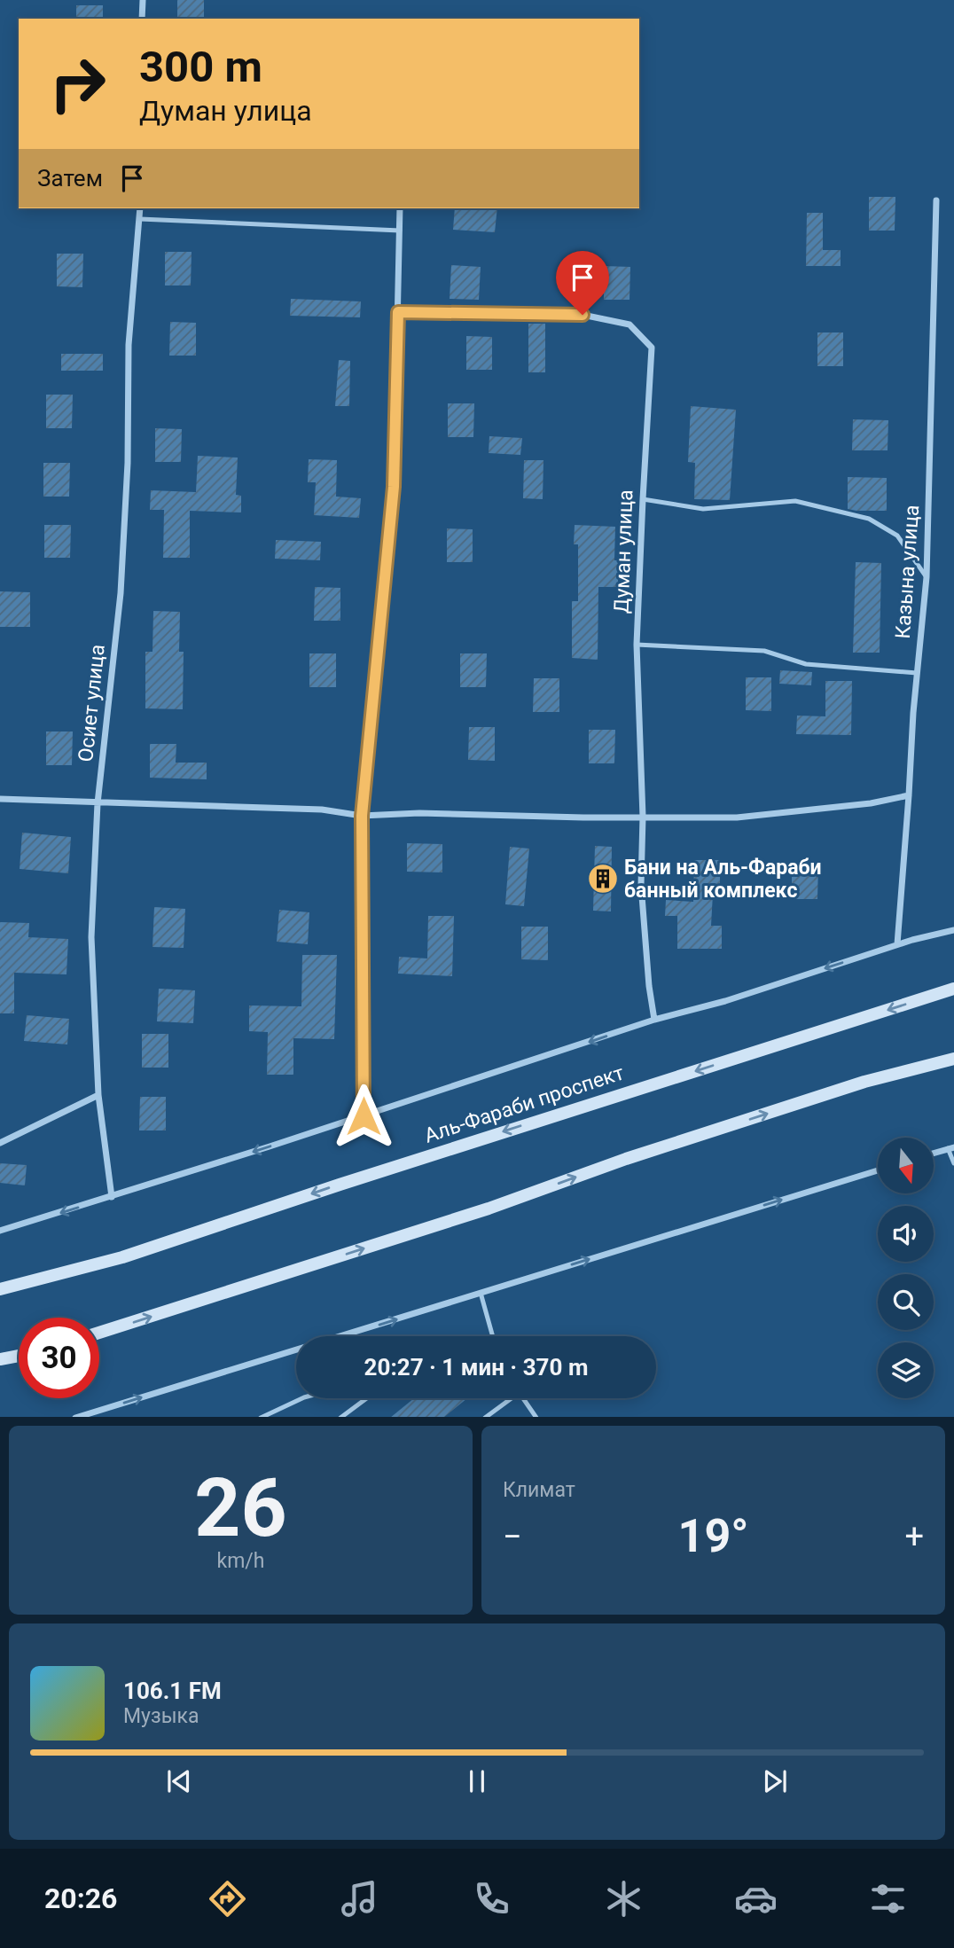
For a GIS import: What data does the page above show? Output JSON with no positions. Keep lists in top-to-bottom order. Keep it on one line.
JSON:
{"streets":{"street":["Думан улица","Казына улица","Осиет улица","Аль-Фараби проспект"]},"places":{"building":["Бани на Аль-Фараби банный комплекс"]},"north":"bottom","page":{"turn":["300 m","Думан улица"],"then":"Затем","limit":"30","trip":"20:27 · 1 мин · 370 m","tile":[["26","km/h"],"Климат"],"heat":["−","19°","+"],"song":["106.1 FM","Музыка"],"tabs":"20:26"}}
